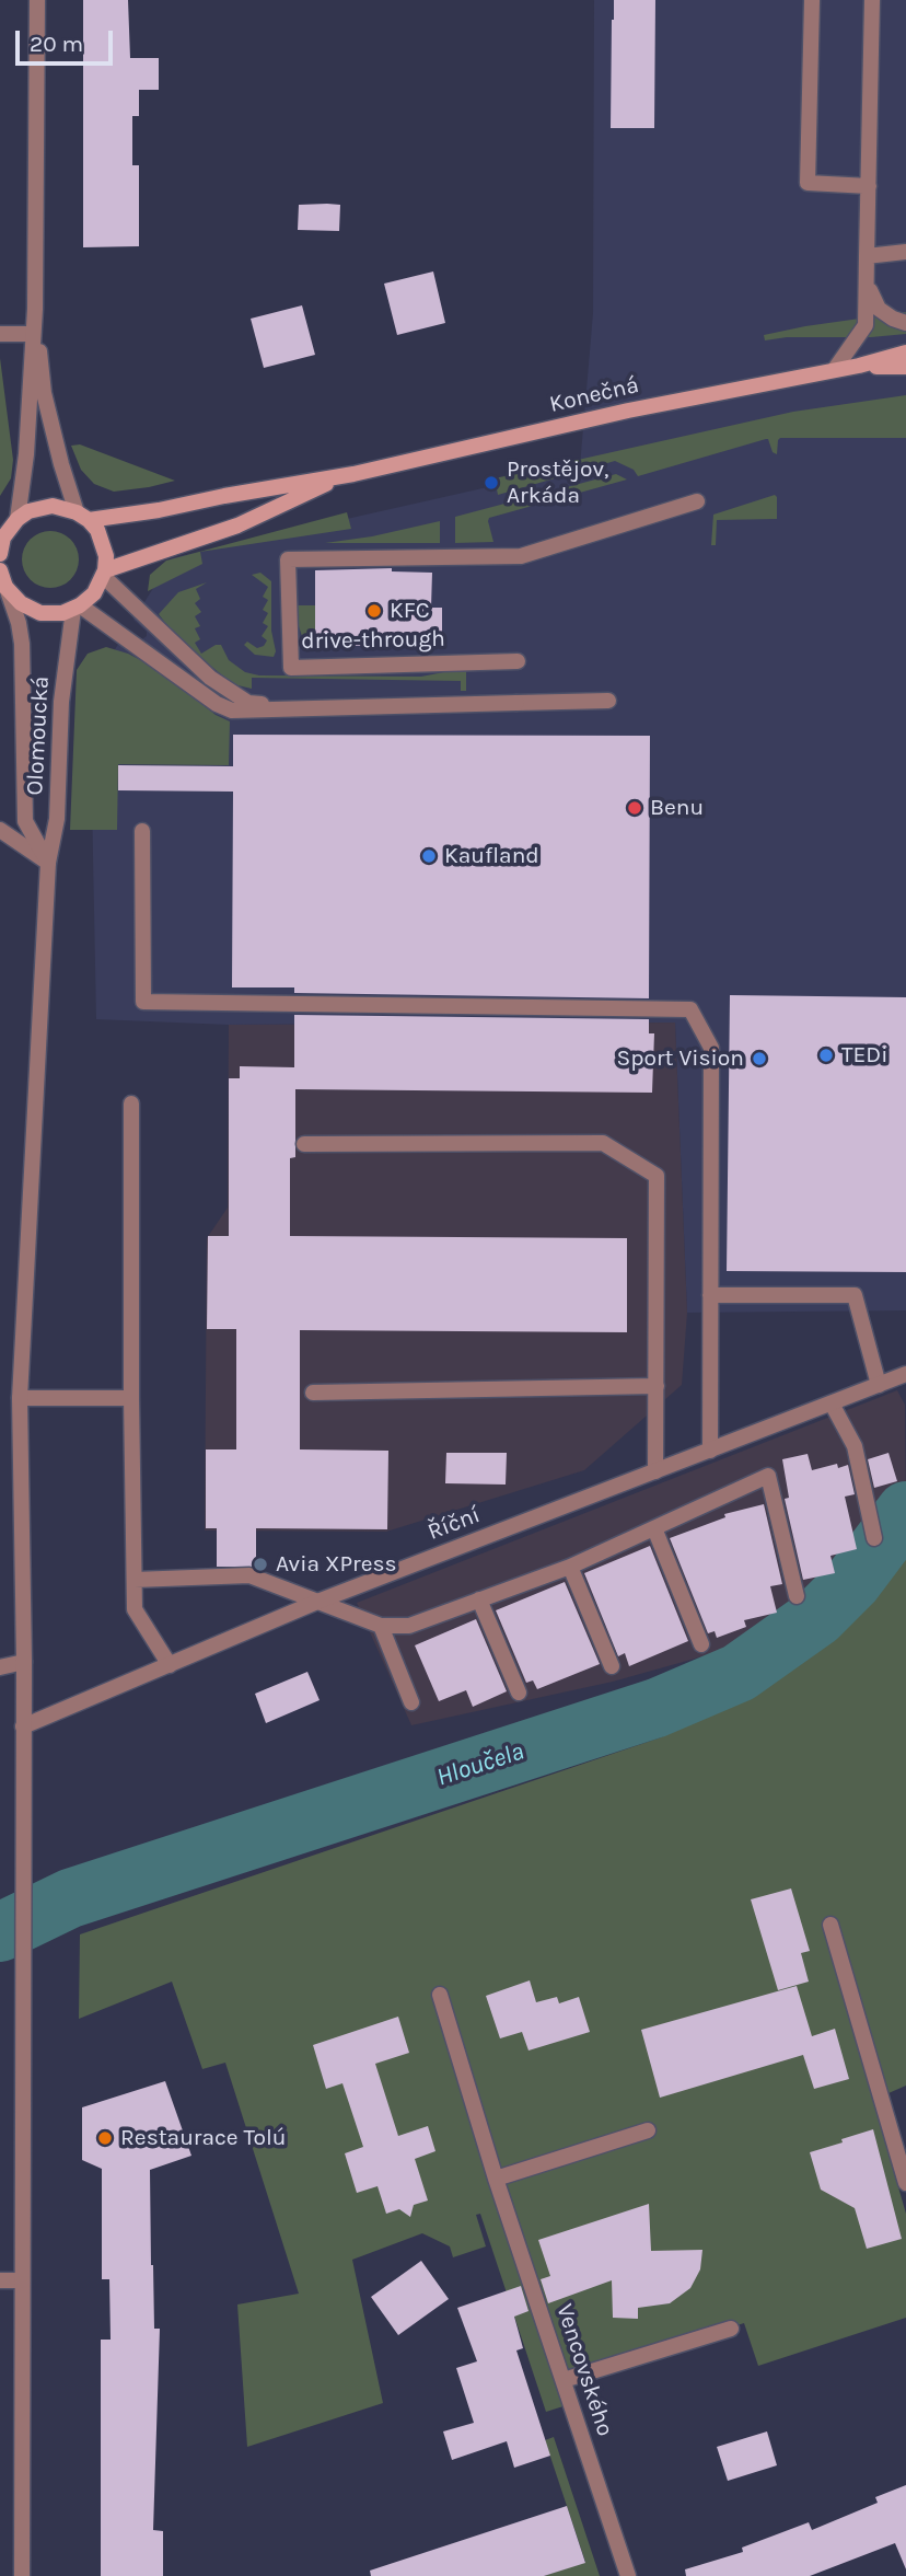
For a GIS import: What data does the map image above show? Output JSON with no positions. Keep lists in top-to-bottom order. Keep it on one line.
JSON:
{"streets":{"main road":["Konečná","Olomoucká"],"street":["drive-through","Říční","Vencovského"]},"crossings":[["Konečná","Olomoucká"],["Olomoucká","Říční"]],"water":["Hloučela"],"places":["Prostějov, Arkáda","KFC","Benu","Kaufland","TEDi","Sport Vision","Avia XPress","Restaurace Tolú"],"scale_bar":"20 m"}
